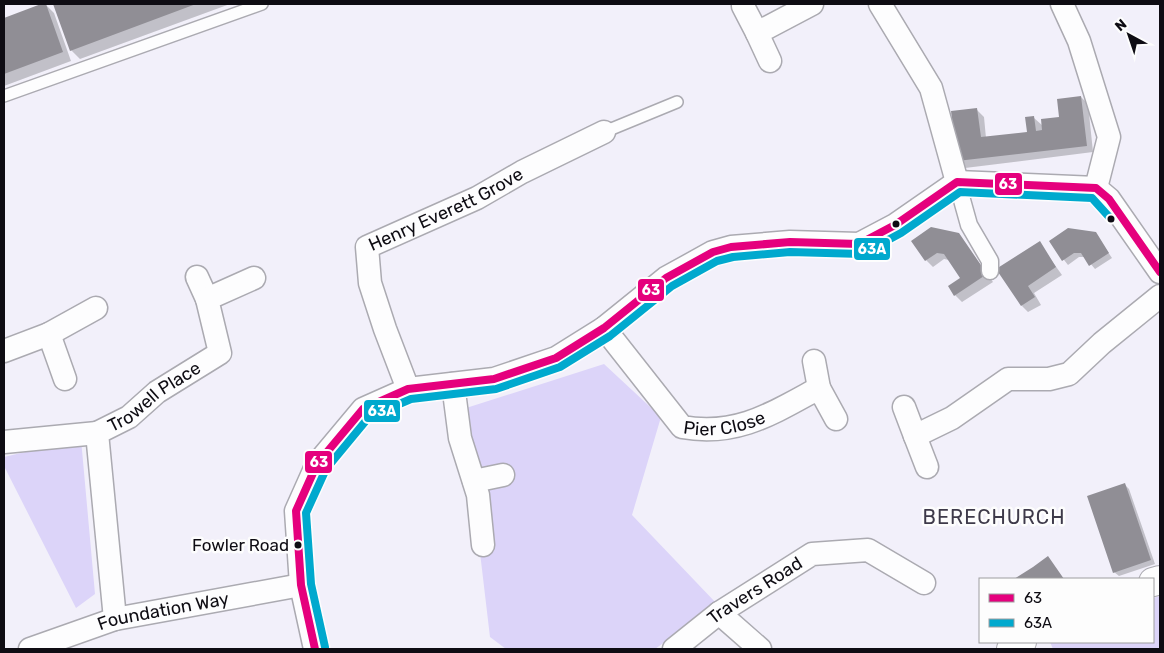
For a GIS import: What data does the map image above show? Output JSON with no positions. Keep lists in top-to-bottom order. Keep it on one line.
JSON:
{"streets":{"street":["Henry Everett Grove","Trowell Place","Pier Close","Travers Road","Foundation Way"]},"crossings":[["Trowell Place","Foundation Way"]],"districts":["BERECHURCH"],"places":["Fowler Road"],"lines":["transit line 63","transit line 63A"],"legend":["63","63A"],"north":"top left"}
